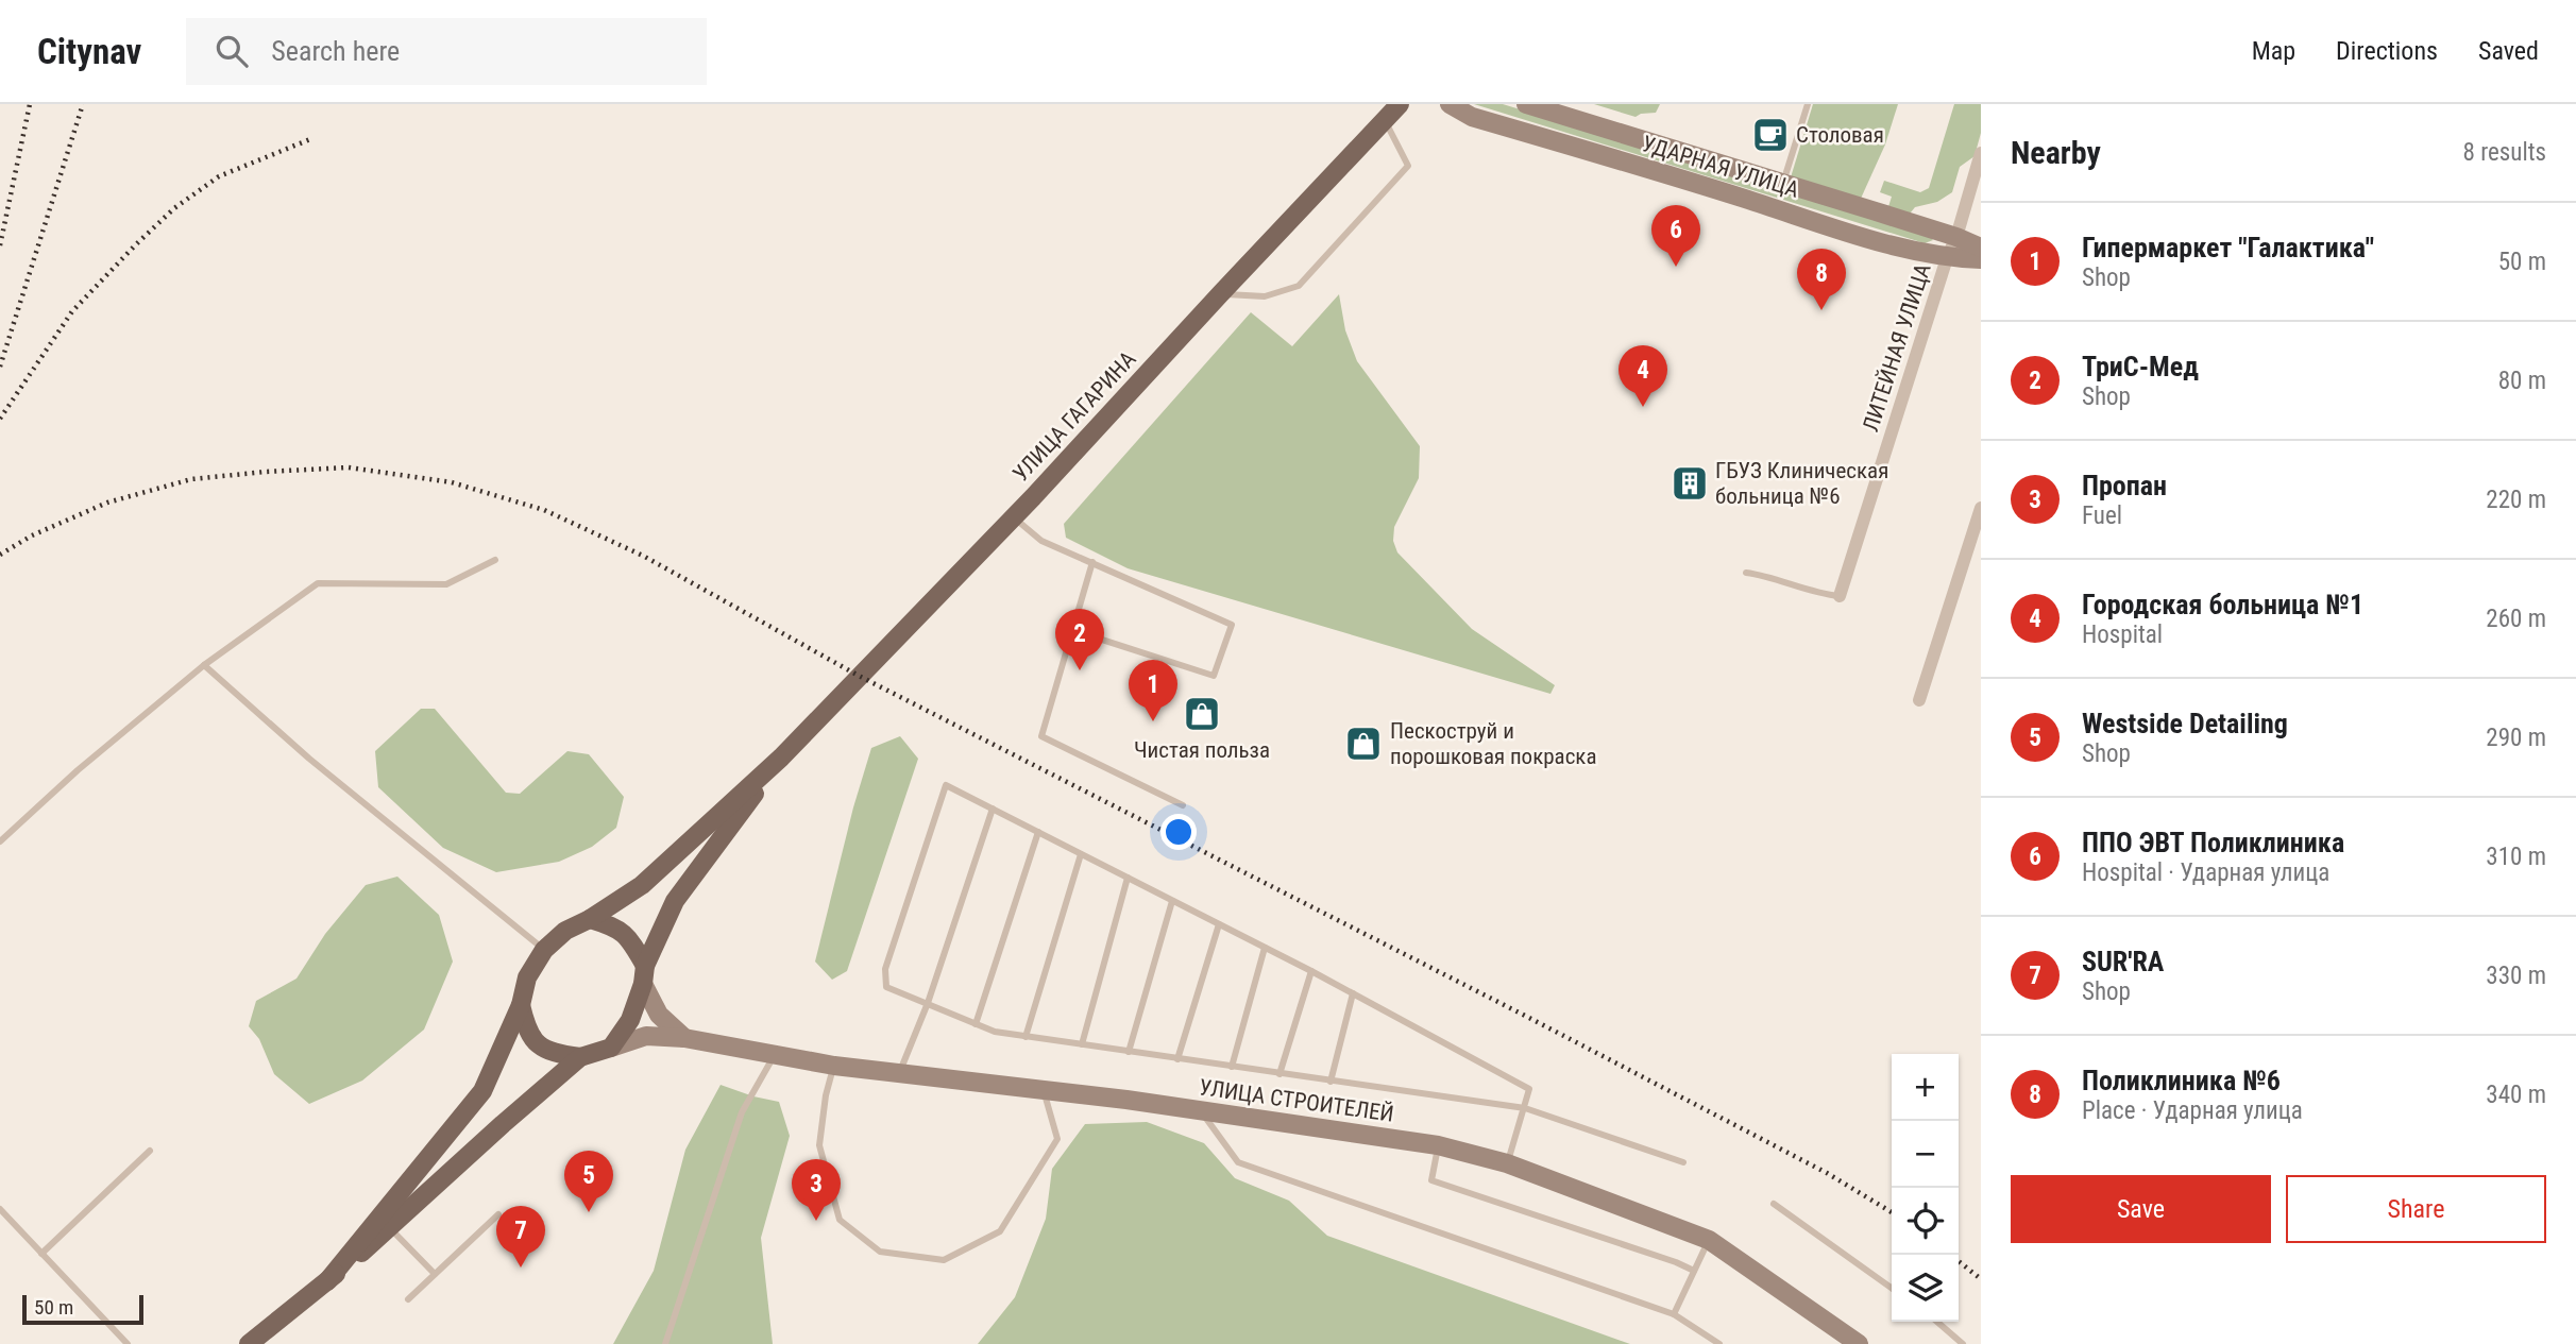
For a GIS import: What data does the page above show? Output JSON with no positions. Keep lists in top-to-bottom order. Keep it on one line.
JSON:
{"streets":{"main road":["УДАРНАЯ УЛИЦА","УЛИЦА ГАГАРИНА","УЛИЦА СТРОИТЕЛЕЙ"],"street":["ЛИТЕЙНАЯ УЛИЦА"]},"crossings":[["УДАРНАЯ УЛИЦА","ЛИТЕЙНАЯ УЛИЦА"]],"places":{"cafe":["Столовая"],"building":["ГБУЗ Клиническая больница №6"],"shop":["Чистая польза","Пескоструй и порошковая покраска"]},"scale_bar":"50 m","page":{"header":"Citynav","search":"Search here","nav":["Map","Directions","Saved"],"heading":["Nearby","8 results"],"list":[{"mark":"1","name":"Гипермаркет \"Галактика\"","note":"Shop","value":"50 m"},{"mark":"2","name":"ТриС-Мед","note":"Shop","value":"80 m"},{"mark":"3","name":"Пропан","note":"Fuel","value":"220 m"},{"mark":"4","name":"Городская больница №1","note":"Hospital","value":"260 m"},{"mark":"5","name":"Westside Detailing","note":"Shop","value":"290 m"},{"mark":"6","name":"ППО ЭВТ Поликлиника","note":"Hospital · Ударная улица","value":"310 m"},{"mark":"7","name":"SUR'RA","note":"Shop","value":"330 m"},{"mark":"8","name":"Поликлиника №6","note":"Place · Ударная улица","value":"340 m"}],"pins":["6","8","4","2","1","5","3","7"],"map_buttons":["+","−"],"buttons":["Save","Share"],"scale":"50 m"}}
